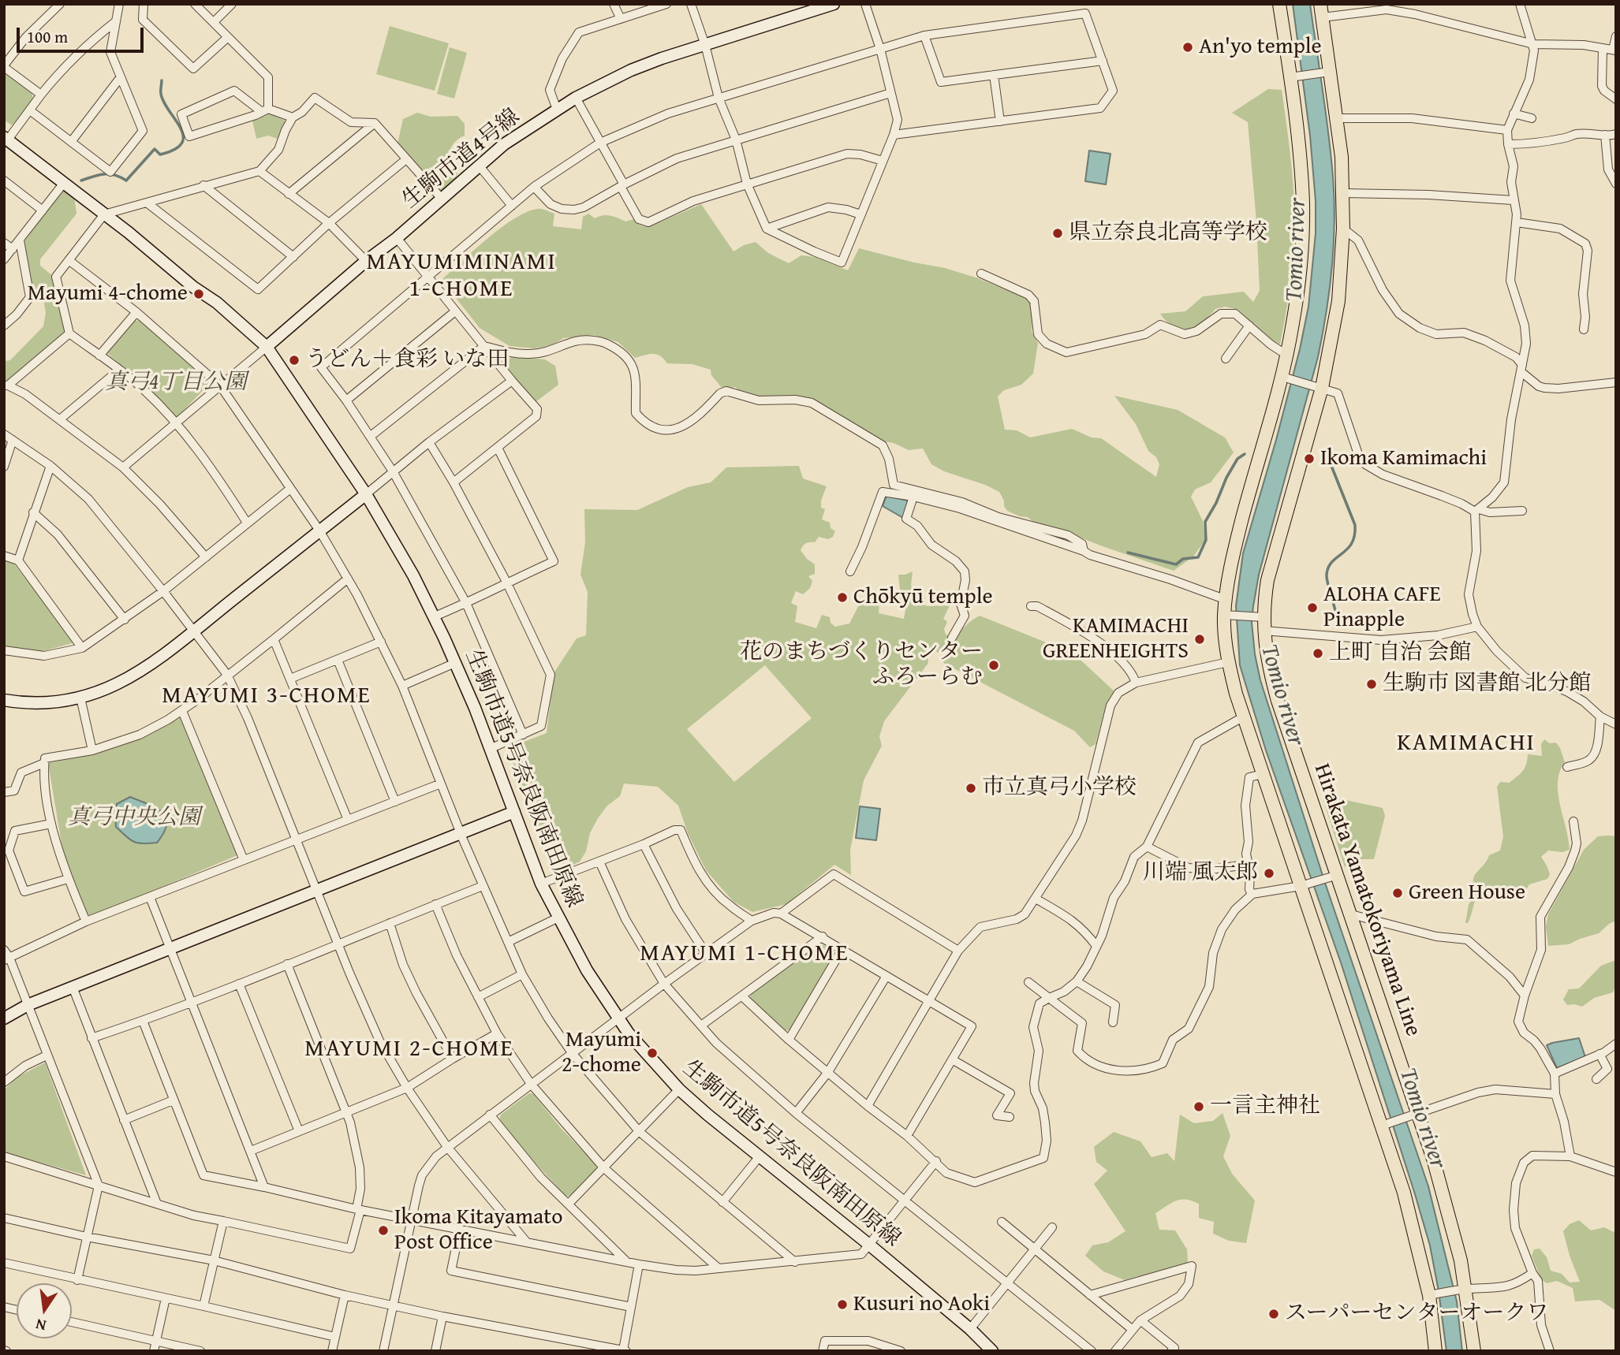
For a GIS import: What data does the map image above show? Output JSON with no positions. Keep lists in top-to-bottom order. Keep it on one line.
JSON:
{"streets":{"main road":["Hirakata Yamatokoriyama Line"],"street":["生駒市道4号線","生駒市道5号奈良阪南田原線"]},"crossings":[["生駒市道4号線","生駒市道5号奈良阪南田原線"]],"districts":["MAYUMIMINAMI 1-CHOME","MAYUMI 3-CHOME","KAMIMACHI","MAYUMI 1-CHOME","MAYUMI 2-CHOME"],"water":["Tomio river"],"parks":["真弓4丁目公園","真弓中央公園"],"places":["An'yo temple","県立奈良北高等学校","Mayumi 4-chome","うどん＋食彩 いな田","Ikoma Kamimachi","Chōkyū temple","ALOHA CAFE Pinapple","KAMIMACHI GREENHEIGHTS","上町 自治 会館","花のまちづくりセンター ふろーらむ","生駒市 図書館 北分館","市立真弓小学校","川端 風太郎","Green House","Mayumi 2-chome","一言主神社","Ikoma Kitayamato Post Office","Kusuri no Aoki","スーパーセンターオークワ"],"scale_bar":"100 m","north":"bottom"}
